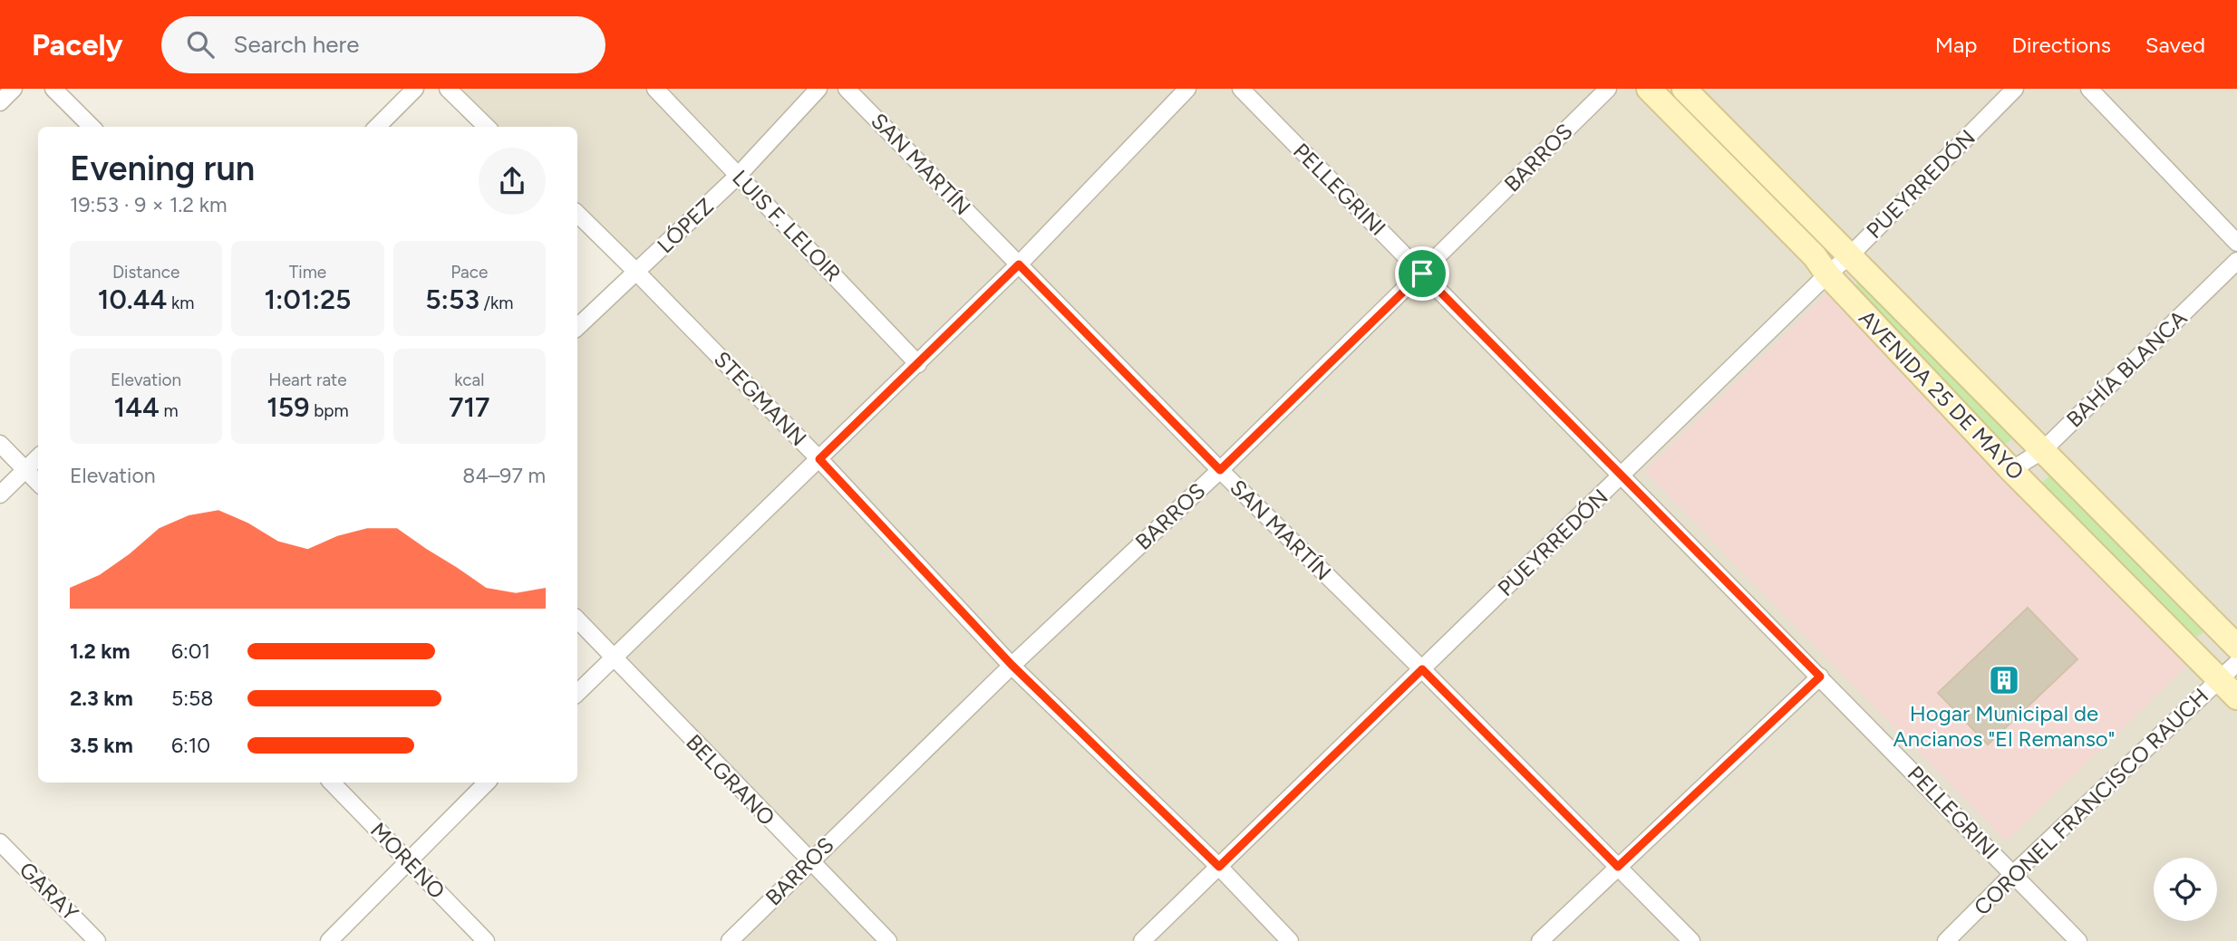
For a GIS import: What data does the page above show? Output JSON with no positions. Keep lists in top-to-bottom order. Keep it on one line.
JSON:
{"streets":{"main road":["AVENIDA 25 DE MAYO"],"street":["BARROS","SAN MARTÍN","PUEYRREDÓN","PELLEGRINI","LÓPEZ","LUIS F. LELOIR","BAHÍA BLANCA","STEGMANN","BELGRANO","CORONEL FRANCISCO RAUCH","MORENO","GARAY"]},"crossings":[["BARROS","SAN MARTÍN"],["BARROS","PELLEGRINI"],["BARROS","STEGMANN"],["BARROS","BELGRANO"],["SAN MARTÍN","PUEYRREDÓN"],["PUEYRREDÓN","PELLEGRINI"],["PUEYRREDÓN","AVENIDA 25 DE MAYO"],["PUEYRREDÓN","STEGMANN"],["PELLEGRINI","CORONEL FRANCISCO RAUCH"],["LÓPEZ","LUIS F. LELOIR"],["LÓPEZ","STEGMANN"],["BAHÍA BLANCA","AVENIDA 25 DE MAYO"],["AVENIDA 25 DE MAYO","CORONEL FRANCISCO RAUCH"]],"places":{"building":["Hogar Municipal de Ancianos \"El Remanso\""]},"page":{"header":"Pacely","search":"Search here","nav":["Map","Directions","Saved"],"heading":["Evening run","19:53 · 9 × 1.2 km"],"stats":[["Distance","10.44 km"],["Time","1:01:25"],["Pace","5:53 /km"],["Elevation","144 m"],["Heart rate","159 bpm"],["kcal","717"]],"chart":["Elevation","84–97 m"],"list":[{"name":"1.2 km","note":"6:01"},{"name":"2.3 km","note":"5:58"},{"name":"3.5 km","note":"6:10"}]}}
